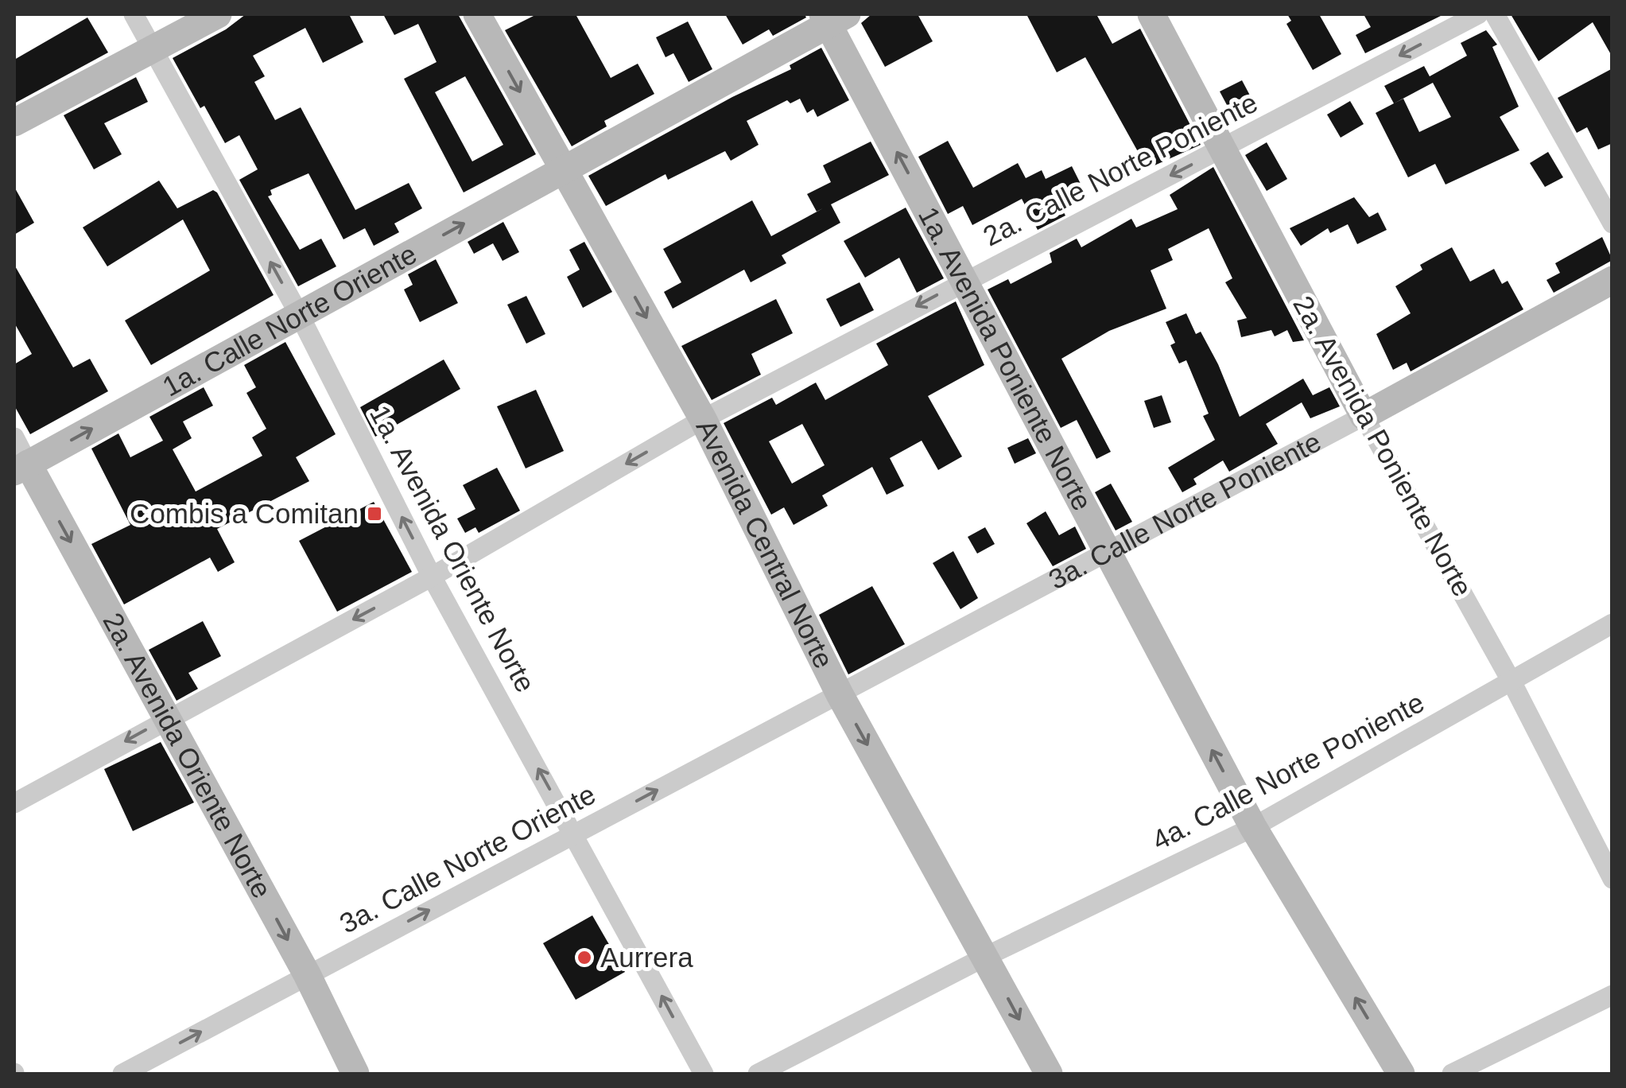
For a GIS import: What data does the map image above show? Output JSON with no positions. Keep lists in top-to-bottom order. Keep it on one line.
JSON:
{"streets":{"street":["2a. Calle Norte Poniente","1a. Calle Norte Oriente","1a. Avenida Poniente Norte","2a. Avenida Poniente Norte","3a. Calle Norte Poniente","Avenida Central Norte","1a. Avenida Oriente Norte","2a. Avenida Oriente Norte","4a. Calle Norte Poniente","3a. Calle Norte Oriente"]},"crossings":[["2a. Calle Norte Poniente","1a. Avenida Poniente Norte"],["2a. Calle Norte Poniente","2a. Avenida Poniente Norte"],["2a. Calle Norte Poniente","Avenida Central Norte"],["2a. Calle Norte Poniente","1a. Avenida Oriente Norte"],["2a. Calle Norte Poniente","2a. Avenida Oriente Norte"],["1a. Calle Norte Oriente","1a. Avenida Poniente Norte"],["1a. Calle Norte Oriente","Avenida Central Norte"],["1a. Calle Norte Oriente","1a. Avenida Oriente Norte"],["1a. Calle Norte Oriente","2a. Avenida Oriente Norte"],["1a. Avenida Poniente Norte","3a. Calle Norte Poniente"],["1a. Avenida Poniente Norte","4a. Calle Norte Poniente"],["2a. Avenida Poniente Norte","3a. Calle Norte Poniente"],["2a. Avenida Poniente Norte","4a. Calle Norte Poniente"],["3a. Calle Norte Poniente","Avenida Central Norte"],["3a. Calle Norte Poniente","3a. Calle Norte Oriente"],["Avenida Central Norte","4a. Calle Norte Poniente"],["Avenida Central Norte","3a. Calle Norte Oriente"],["1a. Avenida Oriente Norte","3a. Calle Norte Oriente"],["2a. Avenida Oriente Norte","3a. Calle Norte Oriente"]],"one_way":["2a. Calle Norte Poniente","1a. Calle Norte Oriente","1a. Avenida Poniente Norte","Avenida Central Norte","1a. Avenida Oriente Norte","2a. Avenida Oriente Norte","3a. Calle Norte Oriente"],"places":{"transit":["Combis a Comitan"],"other":["Aurrera"]}}
